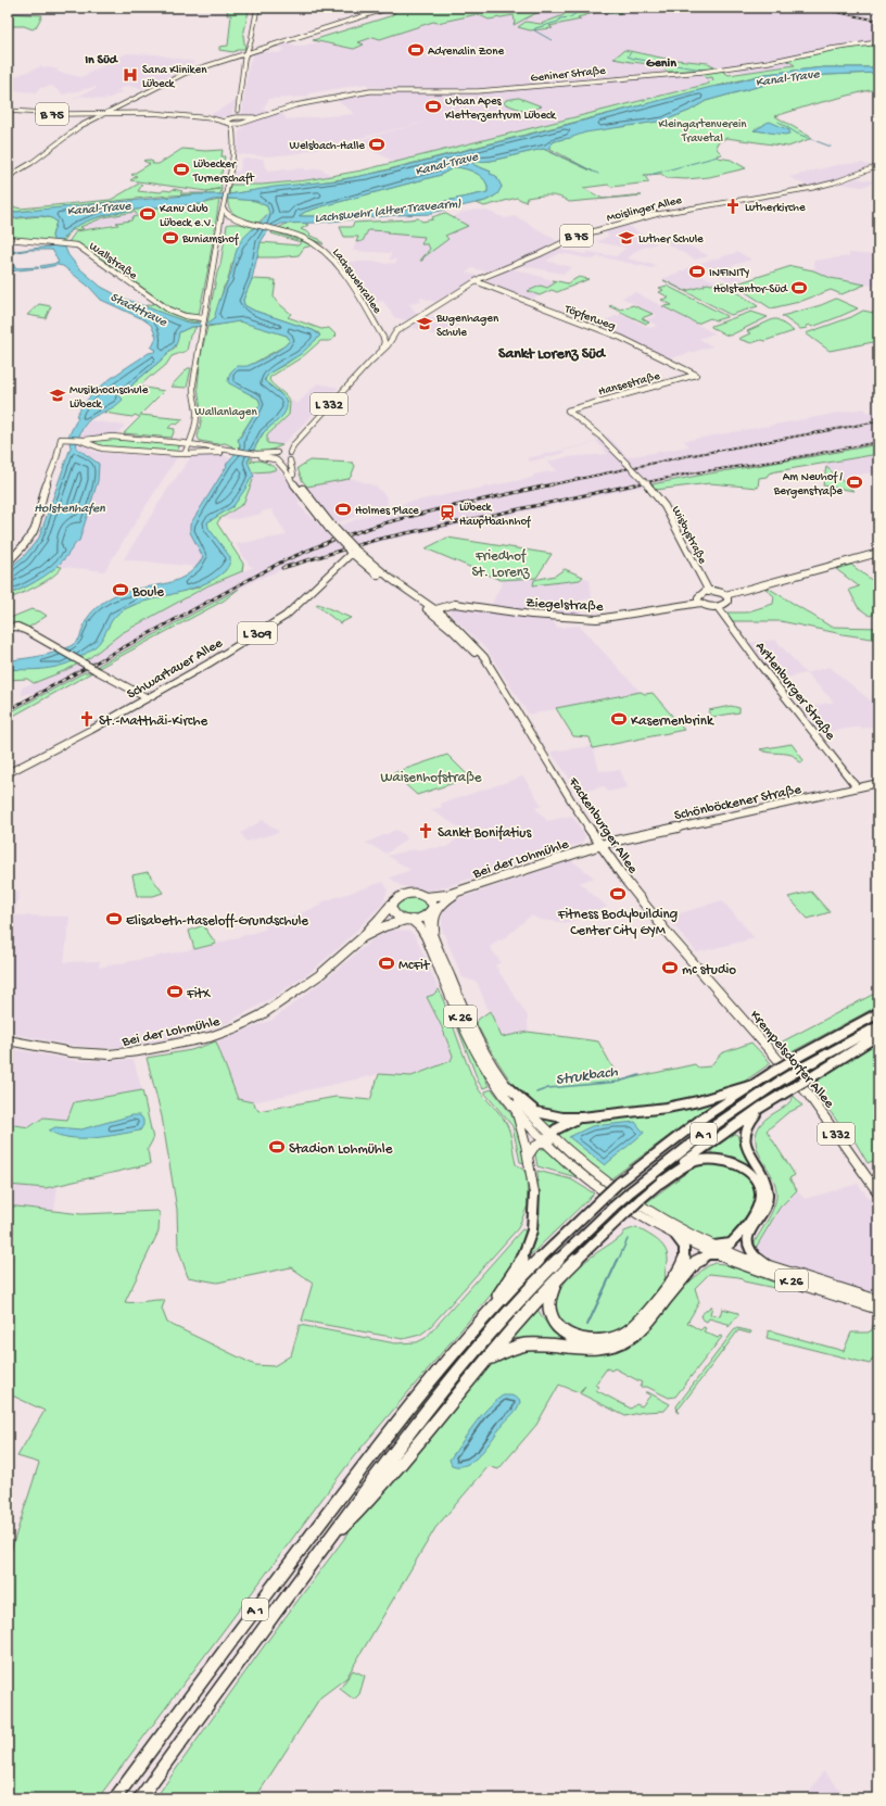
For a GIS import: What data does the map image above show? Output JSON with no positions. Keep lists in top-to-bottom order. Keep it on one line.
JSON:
{"streets":{"highway":["A 1"],"main road":["Geniner Straße","B 75","Moislinger Allee","Wallstraße","Lachswehrallee","Töpferweg","Hansestraße","L 332","Wisbystraße","Ziegelstraße","L 309","Schwartauer Allee","Artlenburger Straße","Schönböckener Straße","Fackenburger Allee","Bei der Lohmühle","K 26","Krempelsdorfer Allee"]},"crossings":[["B 75","Moislinger Allee"],["B 75","Lachswehrallee"],["Moislinger Allee","Lachswehrallee"],["Moislinger Allee","Töpferweg"],["Moislinger Allee","L 332"],["Töpferweg","Hansestraße"],["Hansestraße","Wisbystraße"],["L 332","Fackenburger Allee"],["Ziegelstraße","Fackenburger Allee"],["Schwartauer Allee","Fackenburger Allee"],["Artlenburger Straße","Schönböckener Straße"],["Schönböckener Straße","Fackenburger Allee"],["Schönböckener Straße","Bei der Lohmühle"],["Fackenburger Allee","Bei der Lohmühle"],["Fackenburger Allee","Krempelsdorfer Allee"],["Bei der Lohmühle","K 26"]],"districts":["In Süd","Genin","Sankt Lorenz Süd"],"water":["Kanal-Trave","Lachswehr (alter Travearm)","Stadttrave","Holstenhafen","Strukbach"],"parks":["Kleingartenverein Travetal","Wallanlagen","Friedhof St. Lorenz","Waisenhofstraße"],"places":{"sports":["Adrenalin Zone","Urban Apes Kletterzentrum Lübeck","Welsbach-Halle","Lübecker Turnerschaft","Kanu Club Lübeck e.V.","Buniamshof","INFINITY","Holstentor-Süd","Am Neuhof / Bergenstraße","Holmes Place","Boule","Kasernenbrink","Fitness Bodybuilding Center City GYM","Elisabeth-Haseloff-Grundschule","McFit","mc studio","FitX","Stadion Lohmühle"],"hospital":["Sana Kliniken Lübeck"],"church":["Lutherkirche","St.-Matthäi-Kirche","Sankt Bonifatius"],"school or university":["Luther Schule","Bugenhagen Schule","Musikhochschule Lübeck"],"station":["Lübeck Hauptbahnhof"]}}
